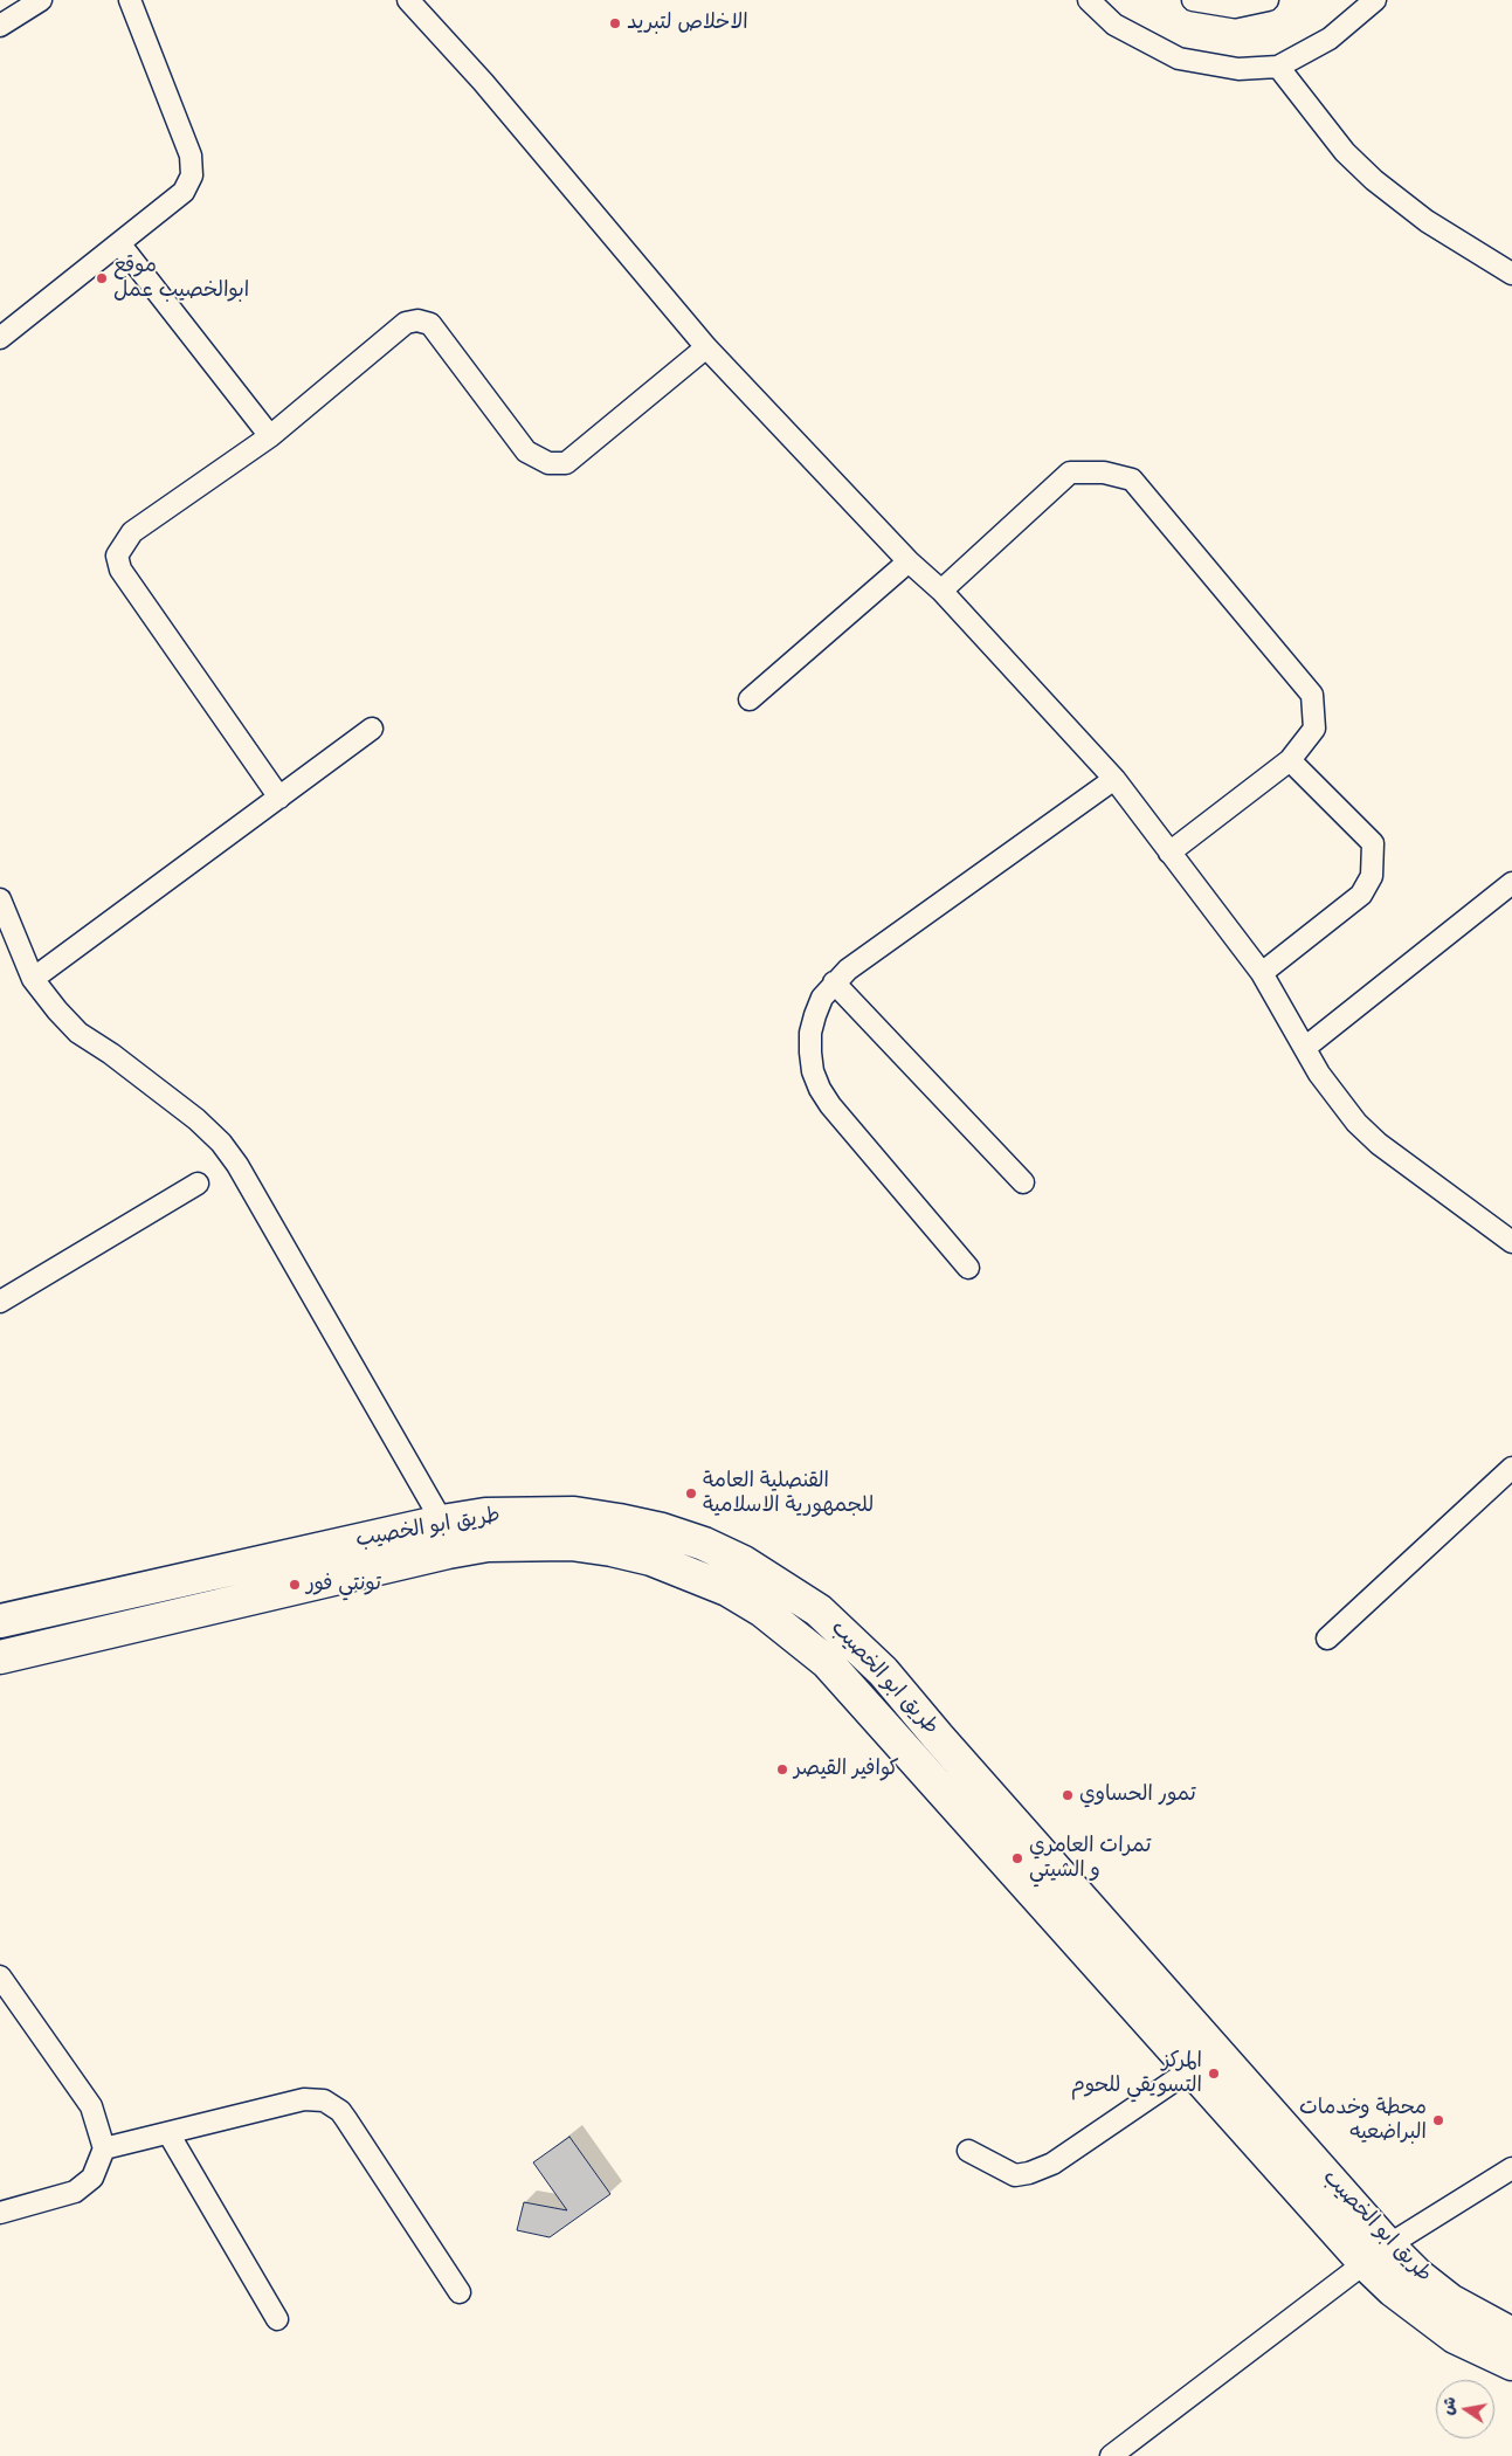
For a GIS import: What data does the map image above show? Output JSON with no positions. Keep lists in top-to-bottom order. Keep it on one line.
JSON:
{"streets":{"main road":["طريق ابو الخصيب"]},"places":["الاخلاص لتبريد","موقع ابوالخصيب عمل","القنصلية العامة للجمهورية الاسلامية","تونتي فور","كوافير القيصر","تمور الحساوي","تمرات العامري و الشيتي","المركز التسويقي للحوم","محطة وخدمات البراضعيه"],"north":"left"}
